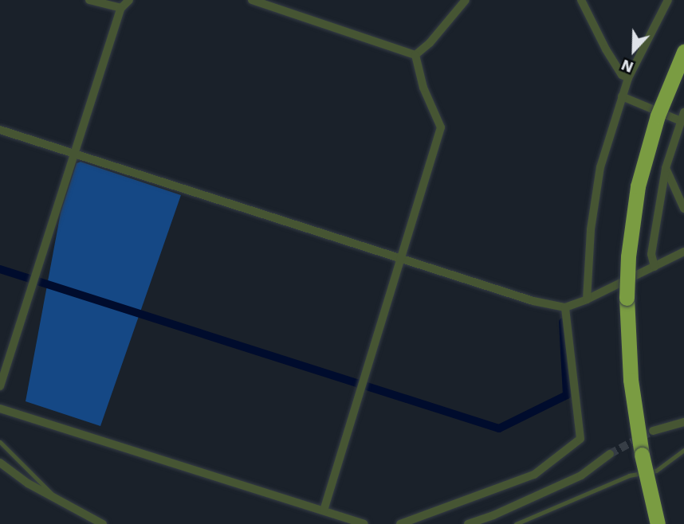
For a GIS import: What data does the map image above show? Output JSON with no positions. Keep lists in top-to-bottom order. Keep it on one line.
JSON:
{"north":"bottom"}
